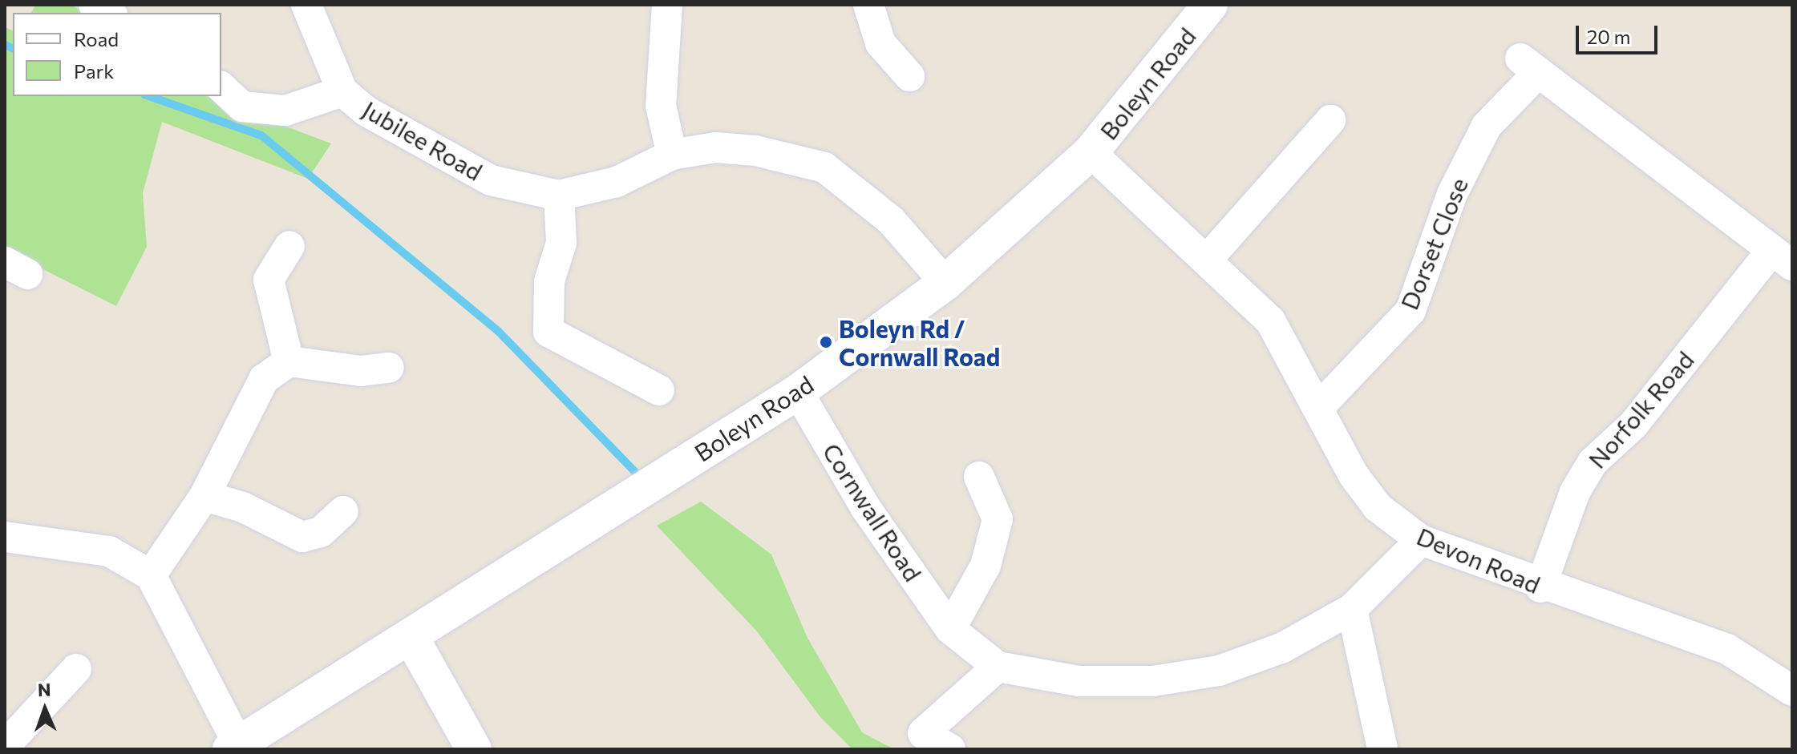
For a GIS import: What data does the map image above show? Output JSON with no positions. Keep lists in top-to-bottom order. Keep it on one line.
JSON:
{"streets":{"street":["Boleyn Road","Jubilee Road","Dorset Close","Norfolk Road","Cornwall Road","Devon Road"]},"crossings":[["Boleyn Road","Jubilee Road"],["Boleyn Road","Cornwall Road"],["Boleyn Road","Devon Road"],["Dorset Close","Norfolk Road"],["Dorset Close","Devon Road"],["Norfolk Road","Devon Road"],["Cornwall Road","Devon Road"]],"places":["Boleyn Rd / Cornwall Road"],"legend":["Road","Park"],"scale_bar":"20 m","north":"top"}
